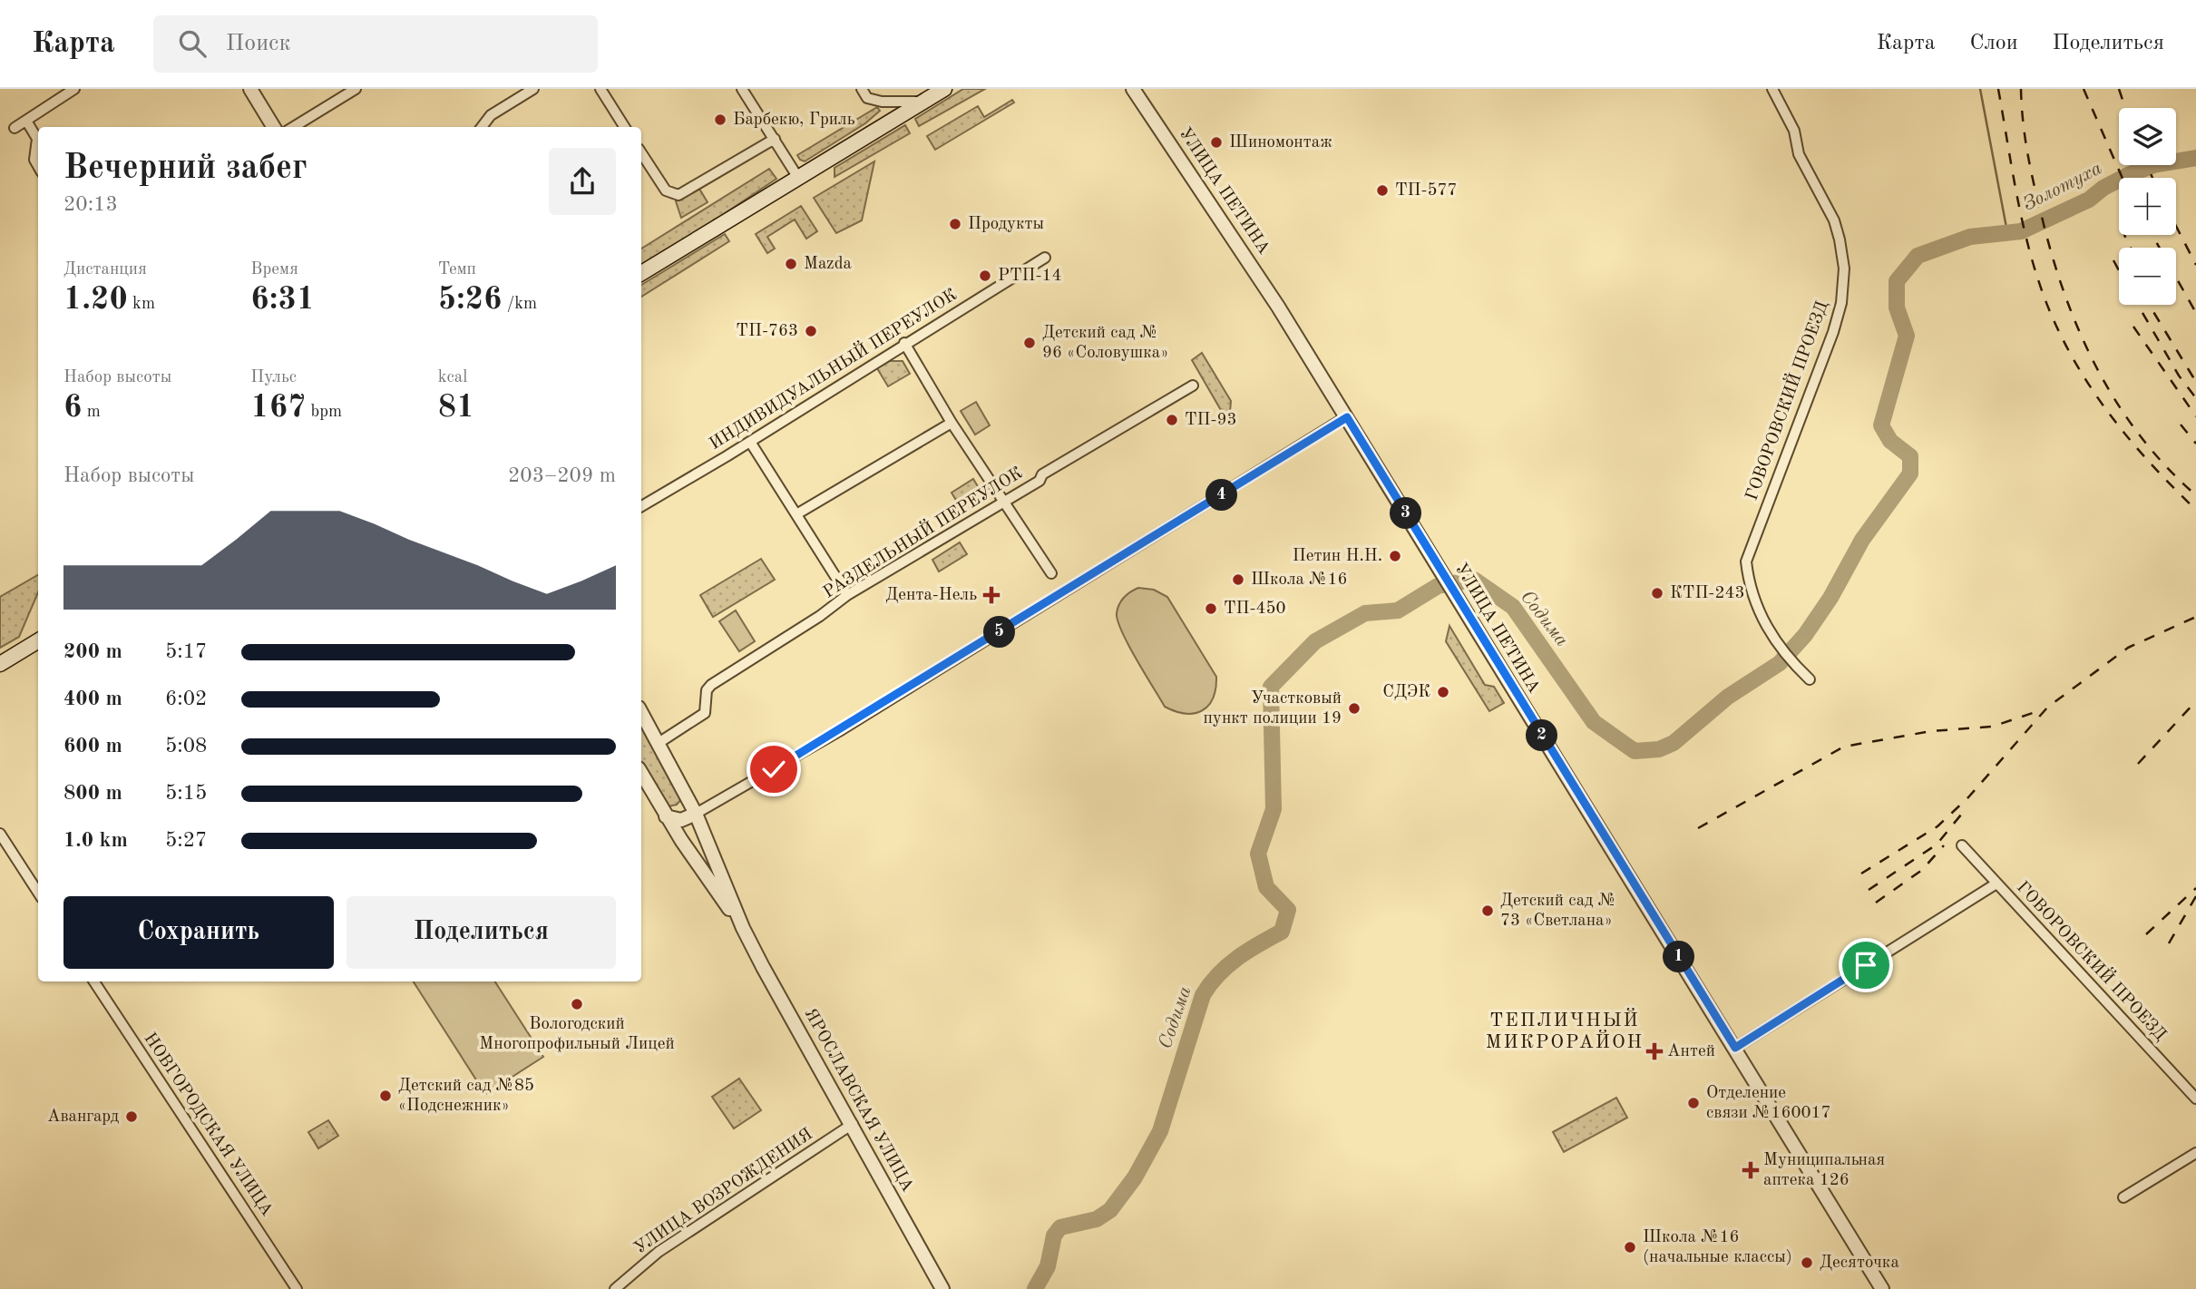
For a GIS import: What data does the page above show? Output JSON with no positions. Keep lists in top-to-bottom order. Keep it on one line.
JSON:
{"streets":{"street":["УЛИЦА ПЕТИНА","ИНДИВИДУАЛЬНЫЙ ПЕРЕУЛОК","ГОВОРОВСКИЙ ПРОЕЗД","РАЗДЕЛЬНЫЙ ПЕРЕУЛОК","ЯРОСЛАВСКАЯ УЛИЦА","НОВГОРОДСКАЯ УЛИЦА","УЛИЦА ВОЗРОЖДЕНИЯ"]},"crossings":[["РАЗДЕЛЬНЫЙ ПЕРЕУЛОК","ЯРОСЛАВСКАЯ УЛИЦА"],["ЯРОСЛАВСКАЯ УЛИЦА","УЛИЦА ВОЗРОЖДЕНИЯ"]],"districts":["ТЕПЛИЧНЫЙ МИКРОРАЙОН"],"water":["Золотуха","Содима"],"places":{"other":["Барбекю, Гриль","Шиномонтаж","ТП-577","Продукты","Mazda","РТП-14","ТП-763","Детский сад № 96 «Соловушка»","ТП-93","Петин Н.Н.","Школа №16","КТП-243","ТП-450","СДЭК","Участковый пункт полиции 19","Детский сад № 73 «Светлана»","Вологодский Многопрофильный Лицей","Детский сад №85 «Подснежник»","Отделение связи №160017","Авангард","Школа №16 (начальные классы)","Десяточка"],"health":["Дента-Нель","Антей","Муниципальная аптека 126"]},"page":{"header":"Карта","search":"Поиск","nav":["Карта","Слои","Поделиться"],"map_buttons":["+","−"],"heading":["Вечерний забег","20:13"],"stats":[["Дистанция","1.20 km"],["Время","6:31"],["Темп","5:26 /km"],["Набор высоты","6 m"],["Пульс","167 bpm"],["kcal","81"]],"chart":["Набор высоты","203–209 m"],"pins":["4","3","5","2","1"],"list":[{"name":"200 m","note":"5:17"},{"name":"400 m","note":"6:02"},{"name":"600 m","note":"5:08"},{"name":"800 m","note":"5:15"},{"name":"1.0 km","note":"5:27"}],"buttons":["Сохранить","Поделиться"]}}
